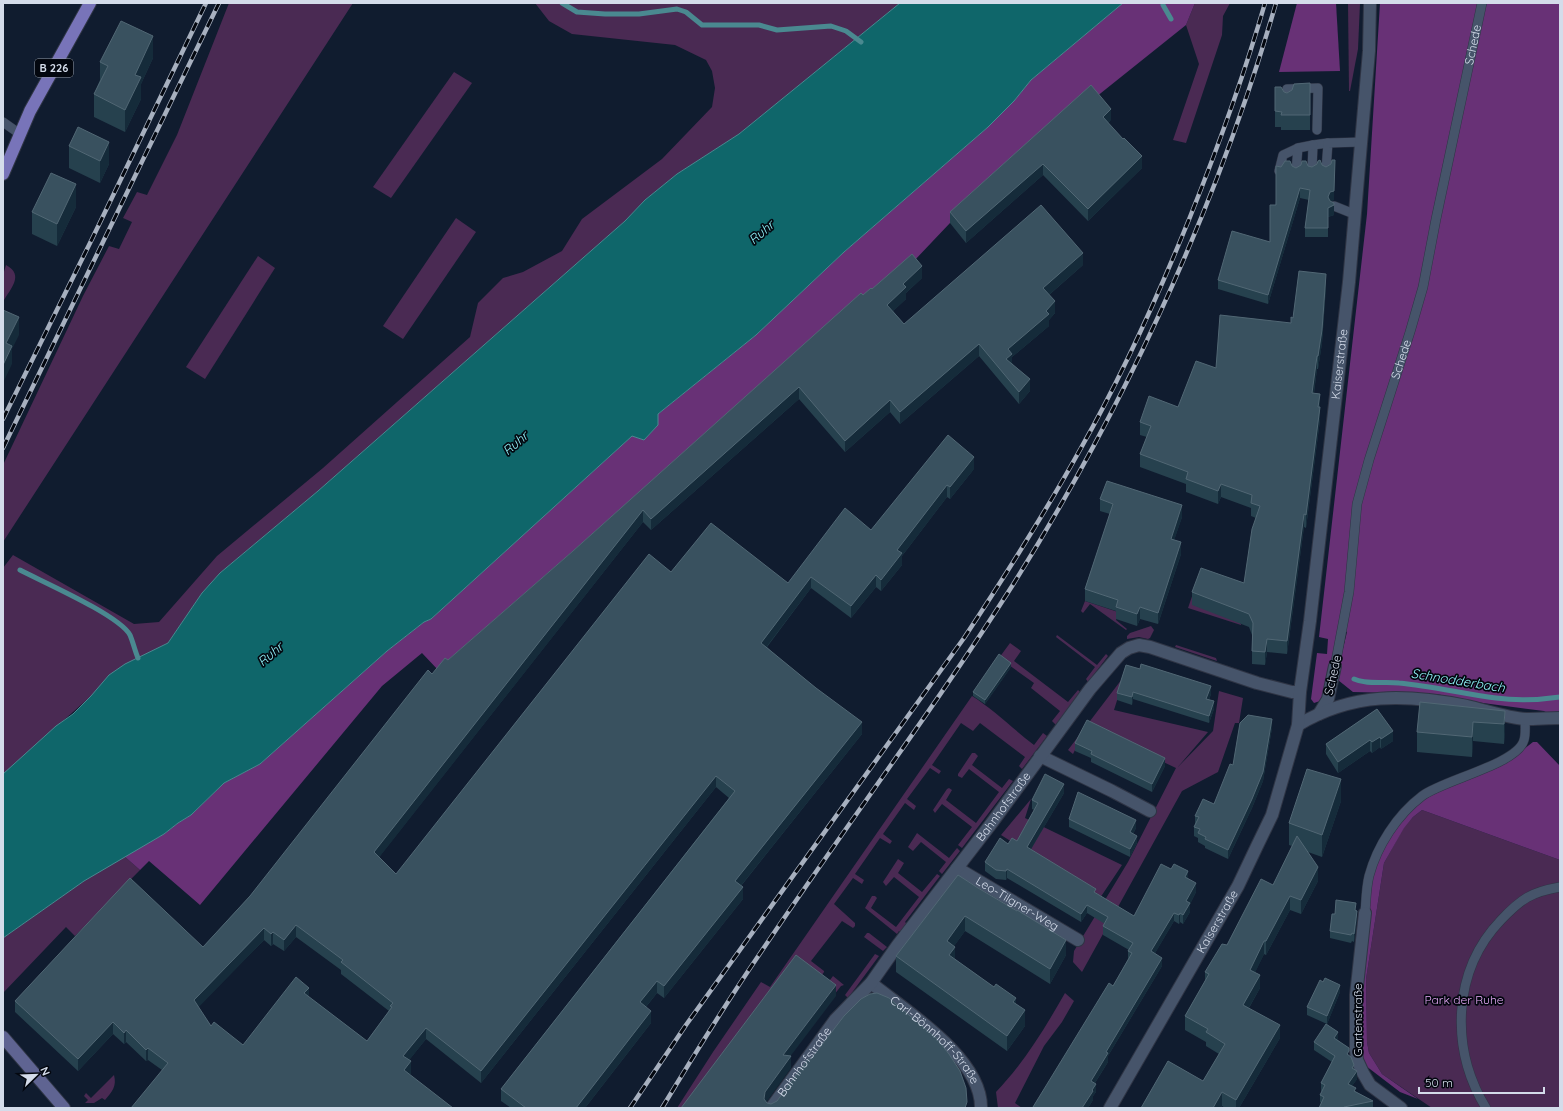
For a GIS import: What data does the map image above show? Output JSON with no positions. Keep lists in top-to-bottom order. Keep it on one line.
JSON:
{"streets":{"main road":["B 226"],"street":["Schede","Kaiserstraße","Bahnhofstraße","Leo-Tilgner-Weg","Gartenstraße","Carl-Bönnhoff-Straße"]},"crossings":[["Kaiserstraße","Bahnhofstraße"],["Bahnhofstraße","Leo-Tilgner-Weg"],["Bahnhofstraße","Carl-Bönnhoff-Straße"]],"water":["Ruhr","Schnodderbach"],"parks":["Park der Ruhe"],"scale_bar":"50 m","north":"top right"}
